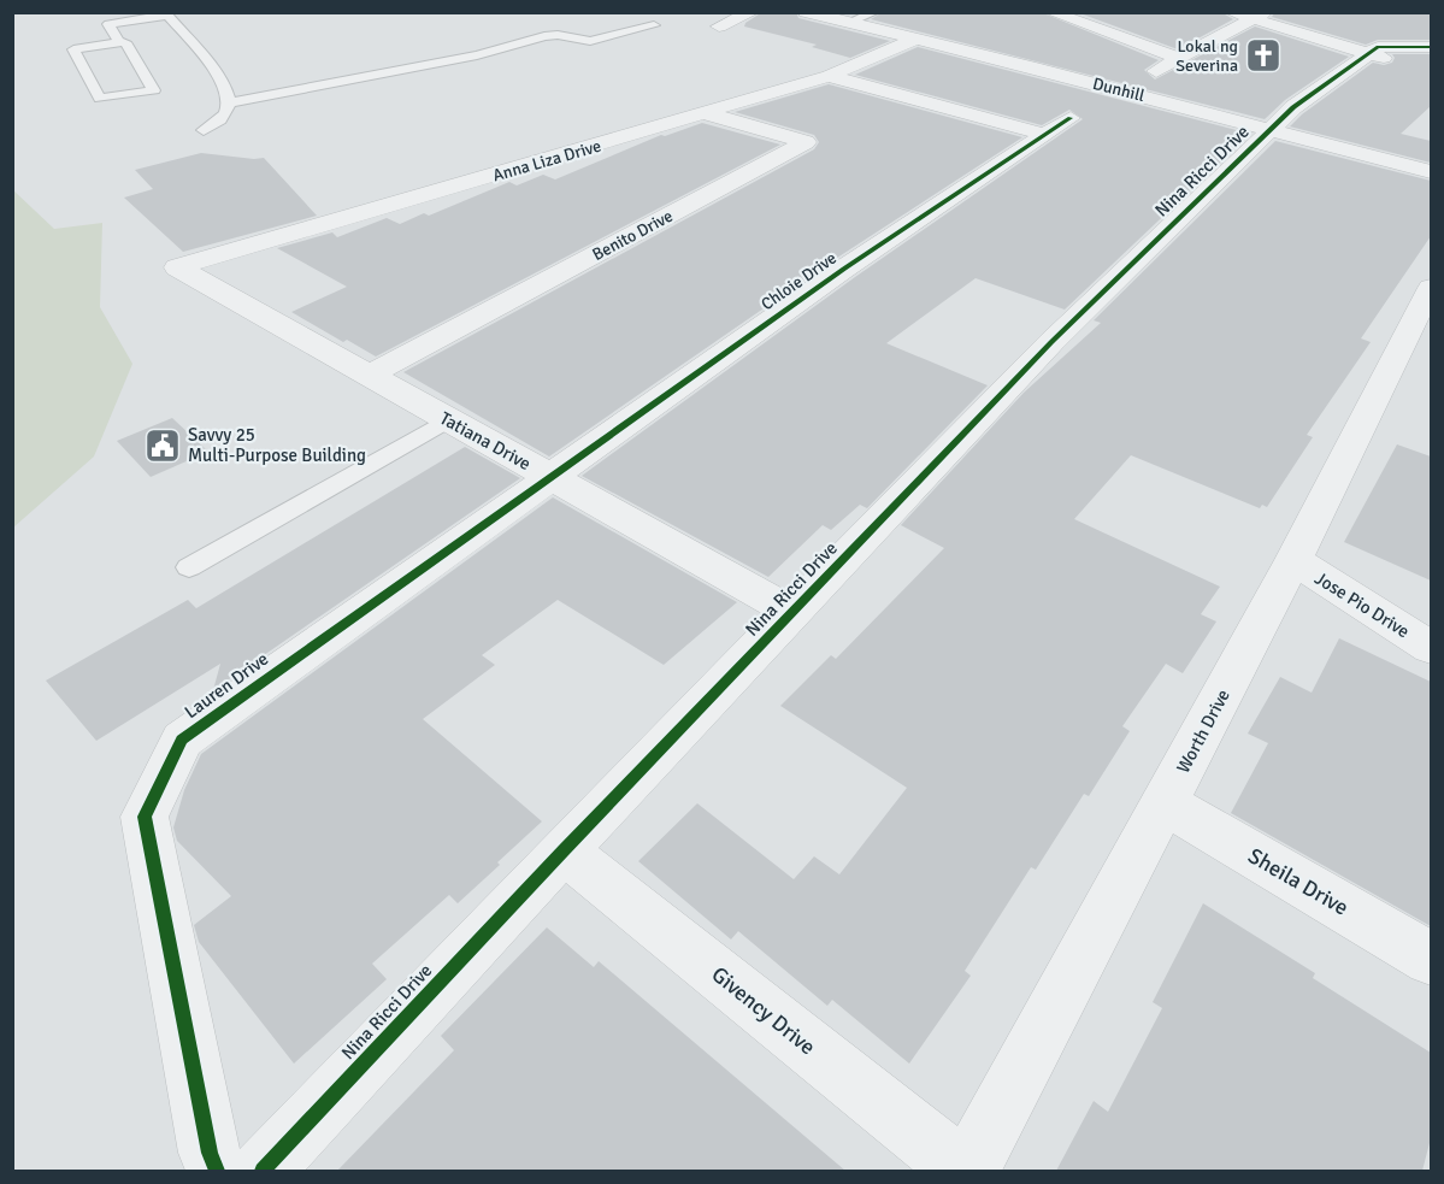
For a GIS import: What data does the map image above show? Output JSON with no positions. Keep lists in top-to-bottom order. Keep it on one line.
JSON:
{"streets":{"street":["Dunhill","Anna Liza Drive","Nina Ricci Drive","Benito Drive","Chloie Drive","Tatiana Drive","Jose Pio Drive","Lauren Drive","Worth Drive","Sheila Drive","Givency Drive"]},"crossings":[["Dunhill","Anna Liza Drive"],["Dunhill","Nina Ricci Drive"],["Anna Liza Drive","Benito Drive"],["Anna Liza Drive","Tatiana Drive"],["Nina Ricci Drive","Tatiana Drive"],["Nina Ricci Drive","Givency Drive"],["Benito Drive","Tatiana Drive"],["Chloie Drive","Tatiana Drive"],["Chloie Drive","Lauren Drive"],["Tatiana Drive","Lauren Drive"],["Jose Pio Drive","Worth Drive"],["Worth Drive","Sheila Drive"],["Worth Drive","Givency Drive"]],"places":{"church":["Lokal ng Severina"],"public building":["Savvy 25 Multi-Purpose Building"]}}
